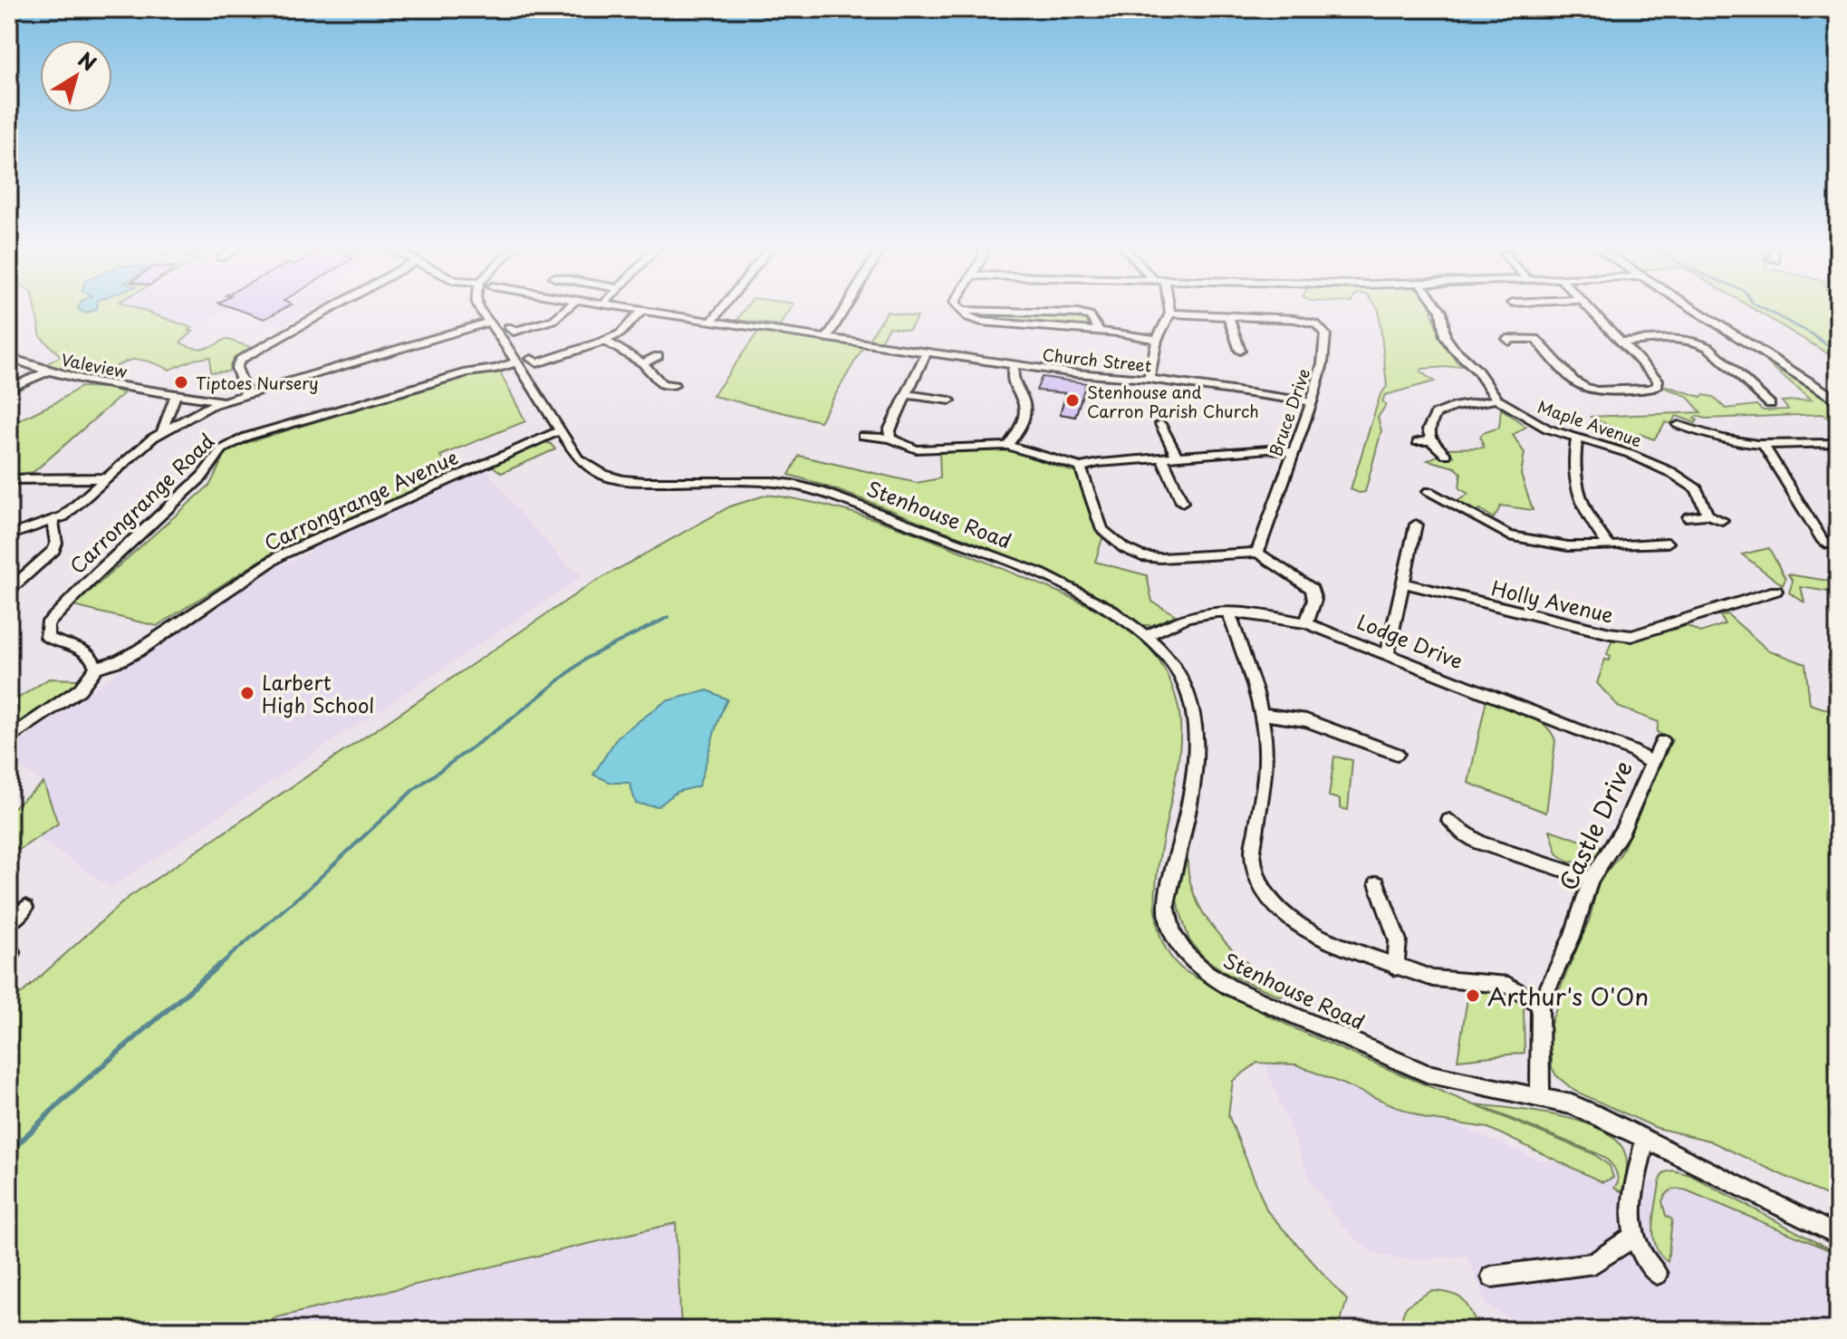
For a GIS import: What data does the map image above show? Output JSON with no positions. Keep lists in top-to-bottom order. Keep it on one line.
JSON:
{"streets":{"street":["Church Street","Valeview","Bruce Drive","Maple Avenue","Carrongrange Avenue","Carrongrange Road","Stenhouse Road","Holly Avenue","Lodge Drive","Castle Drive"]},"crossings":[["Church Street","Bruce Drive"],["Carrongrange Avenue","Carrongrange Road"],["Carrongrange Avenue","Stenhouse Road"],["Carrongrange Road","Stenhouse Road"],["Stenhouse Road","Lodge Drive"],["Stenhouse Road","Castle Drive"],["Lodge Drive","Castle Drive"]],"places":["Tiptoes Nursery","Stenhouse and Carron Parish Church","Larbert High School","Arthur's O'On"],"north":"top right"}
